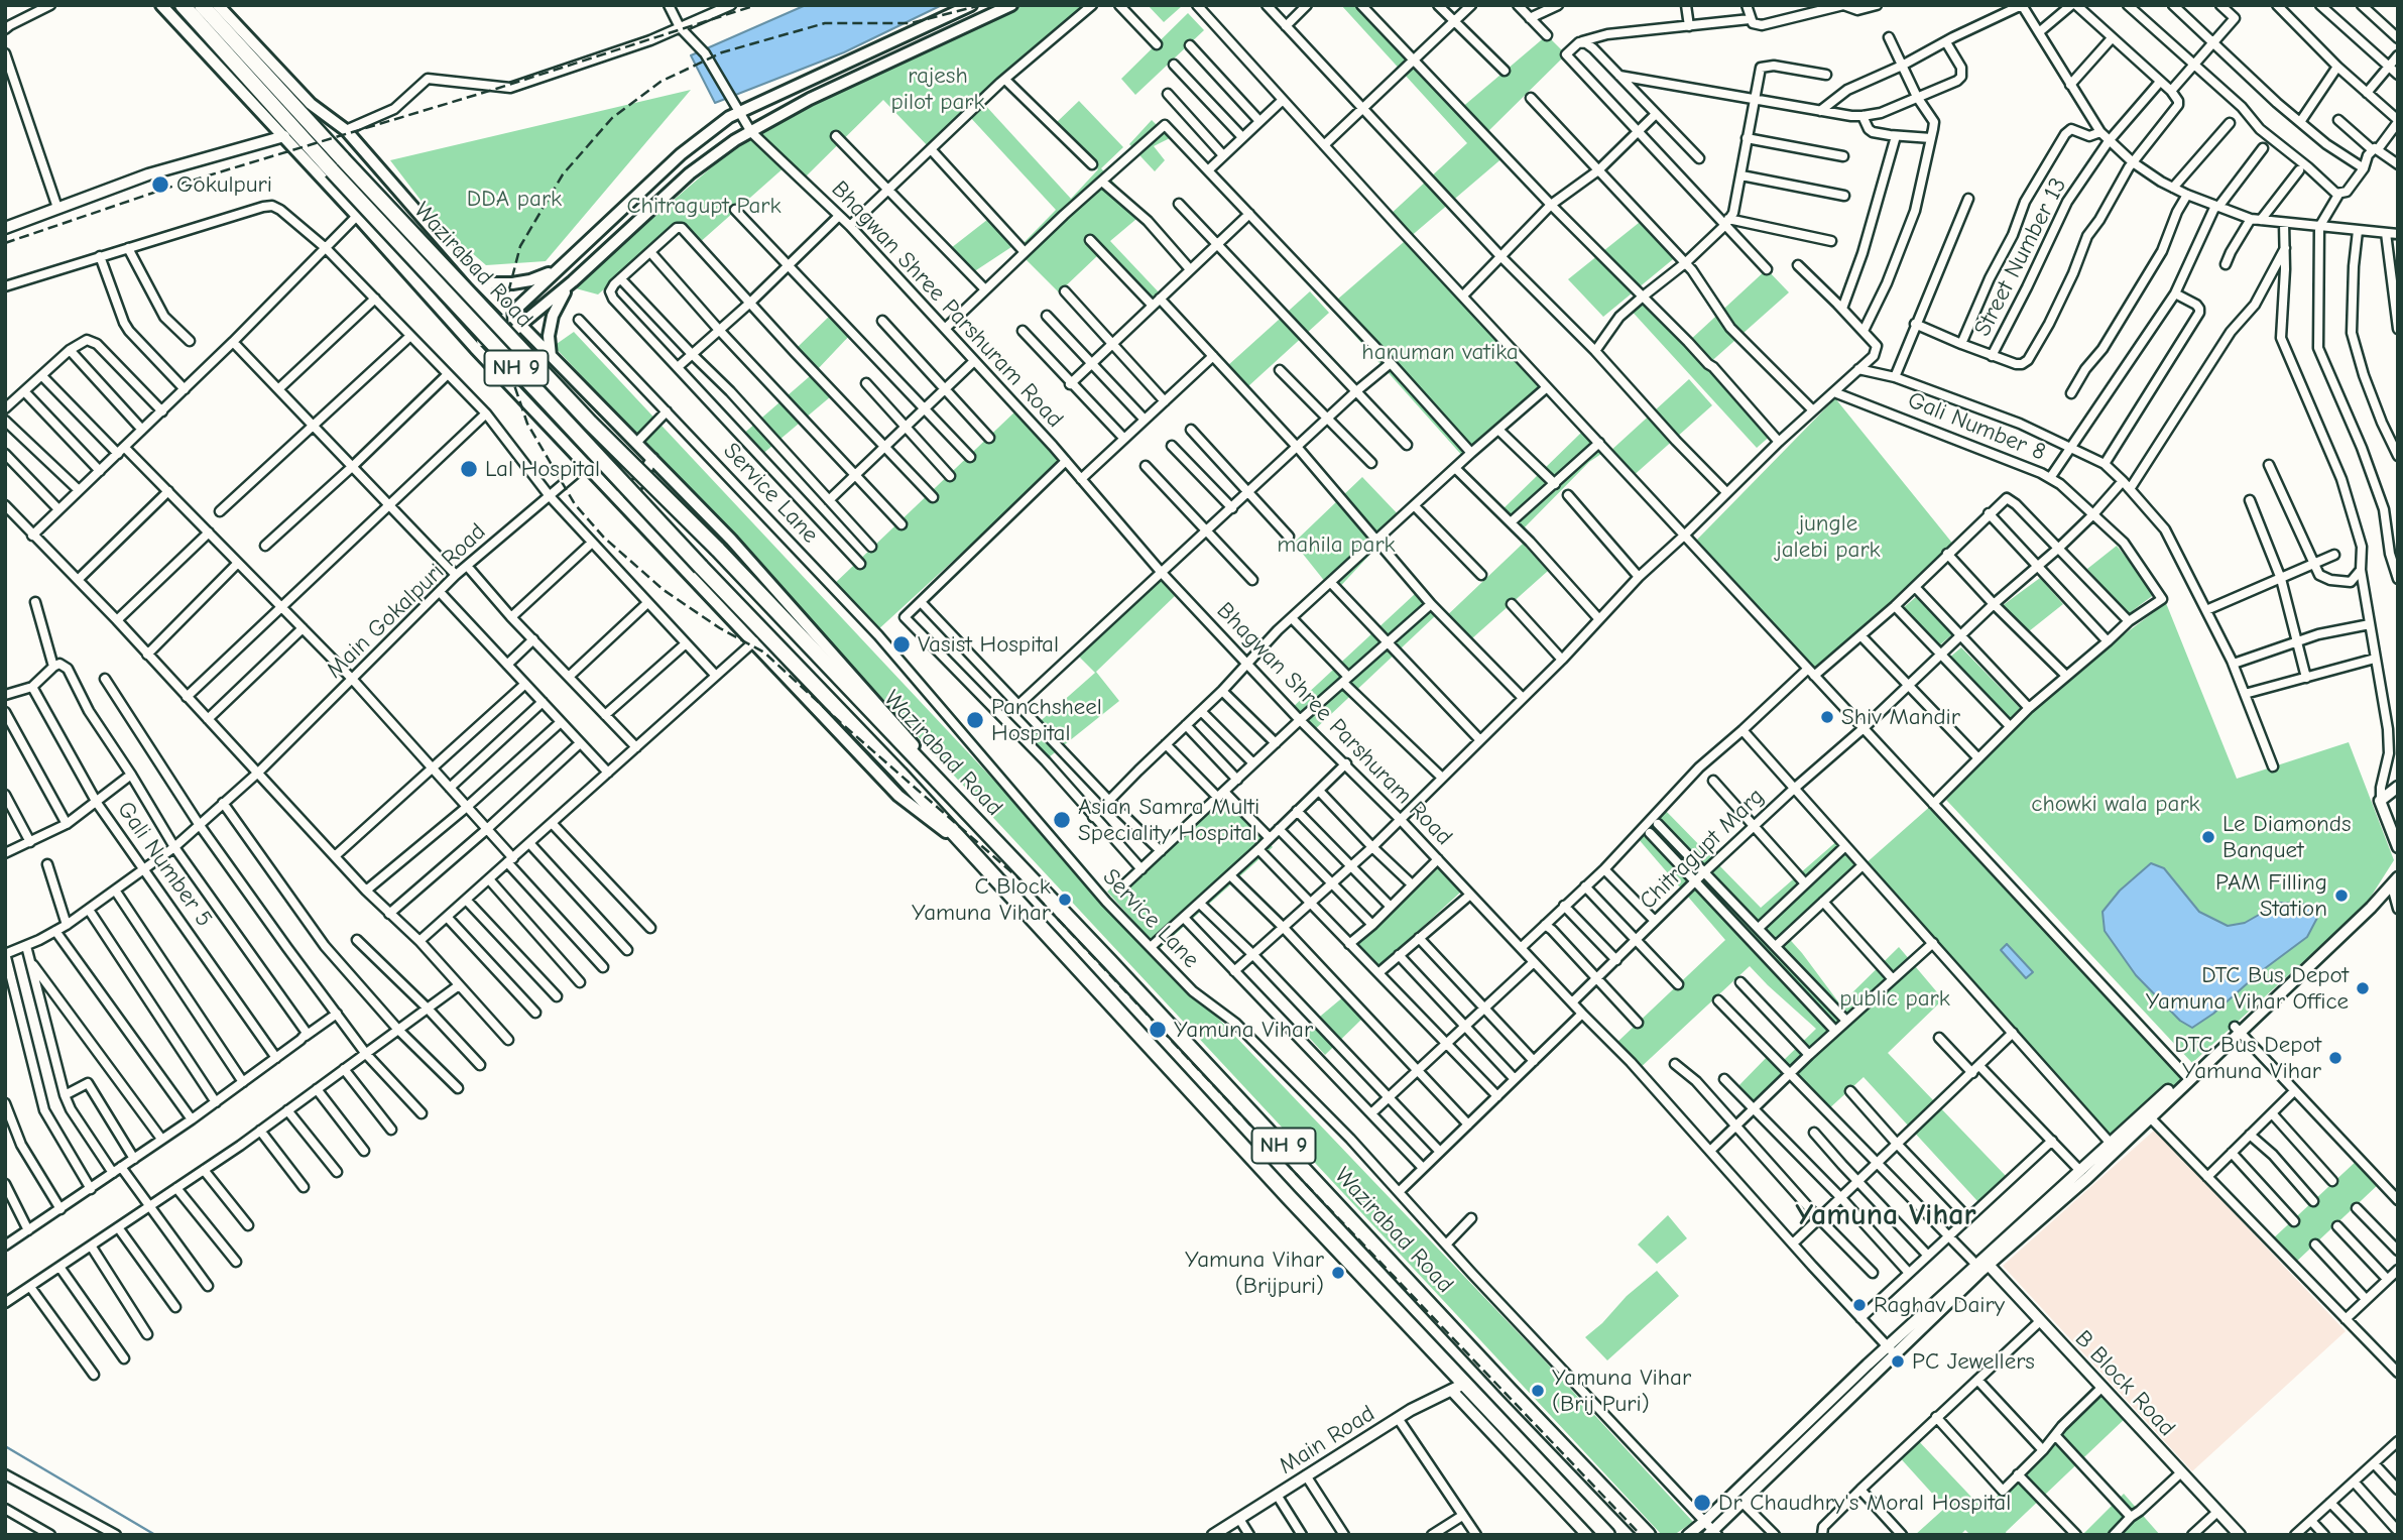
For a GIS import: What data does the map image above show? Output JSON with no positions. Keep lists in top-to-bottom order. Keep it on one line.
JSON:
{"streets":{"highway":["Wazirabad Road","NH 9"],"street":["Street Number 13","Bhagwan Shree Parshuram Road","Gali Number 8","Service Lane","Main Gokalpuri Road","Chitragupt Marg","Gali Number 5","B Block Road","Main Road"]},"crossings":[["Wazirabad Road","Main Road"],["Bhagwan Shree Parshuram Road","Chitragupt Marg"],["Gali Number 8","Chitragupt Marg"],["Main Gokalpuri Road","Gali Number 5"]],"districts":["Yamuna Vihar"],"parks":["rajesh pilot park","DDA park","Chitragupt Park","hanuman vatika","jungle jalebi park","mahila park","chowki wala park","public park"],"places":["Gokulpuri","Lal Hospital","Vasist Hospital","Shiv Mandir","Panchsheel Hospital","Asian Samra Multi Speciality Hospital","Le Diamonds Banquet","PAM Filling Station","C Block Yamuna Vihar","DTC Bus Depot Yamuna Vihar Office","Yamuna Vihar","DTC Bus Depot Yamuna Vihar","Yamuna Vihar (Brijpuri)","Raghav Dairy","PC Jewellers","Yamuna Vihar (Brij Puri)","Dr Chaudhry's Moral Hospital"]}
